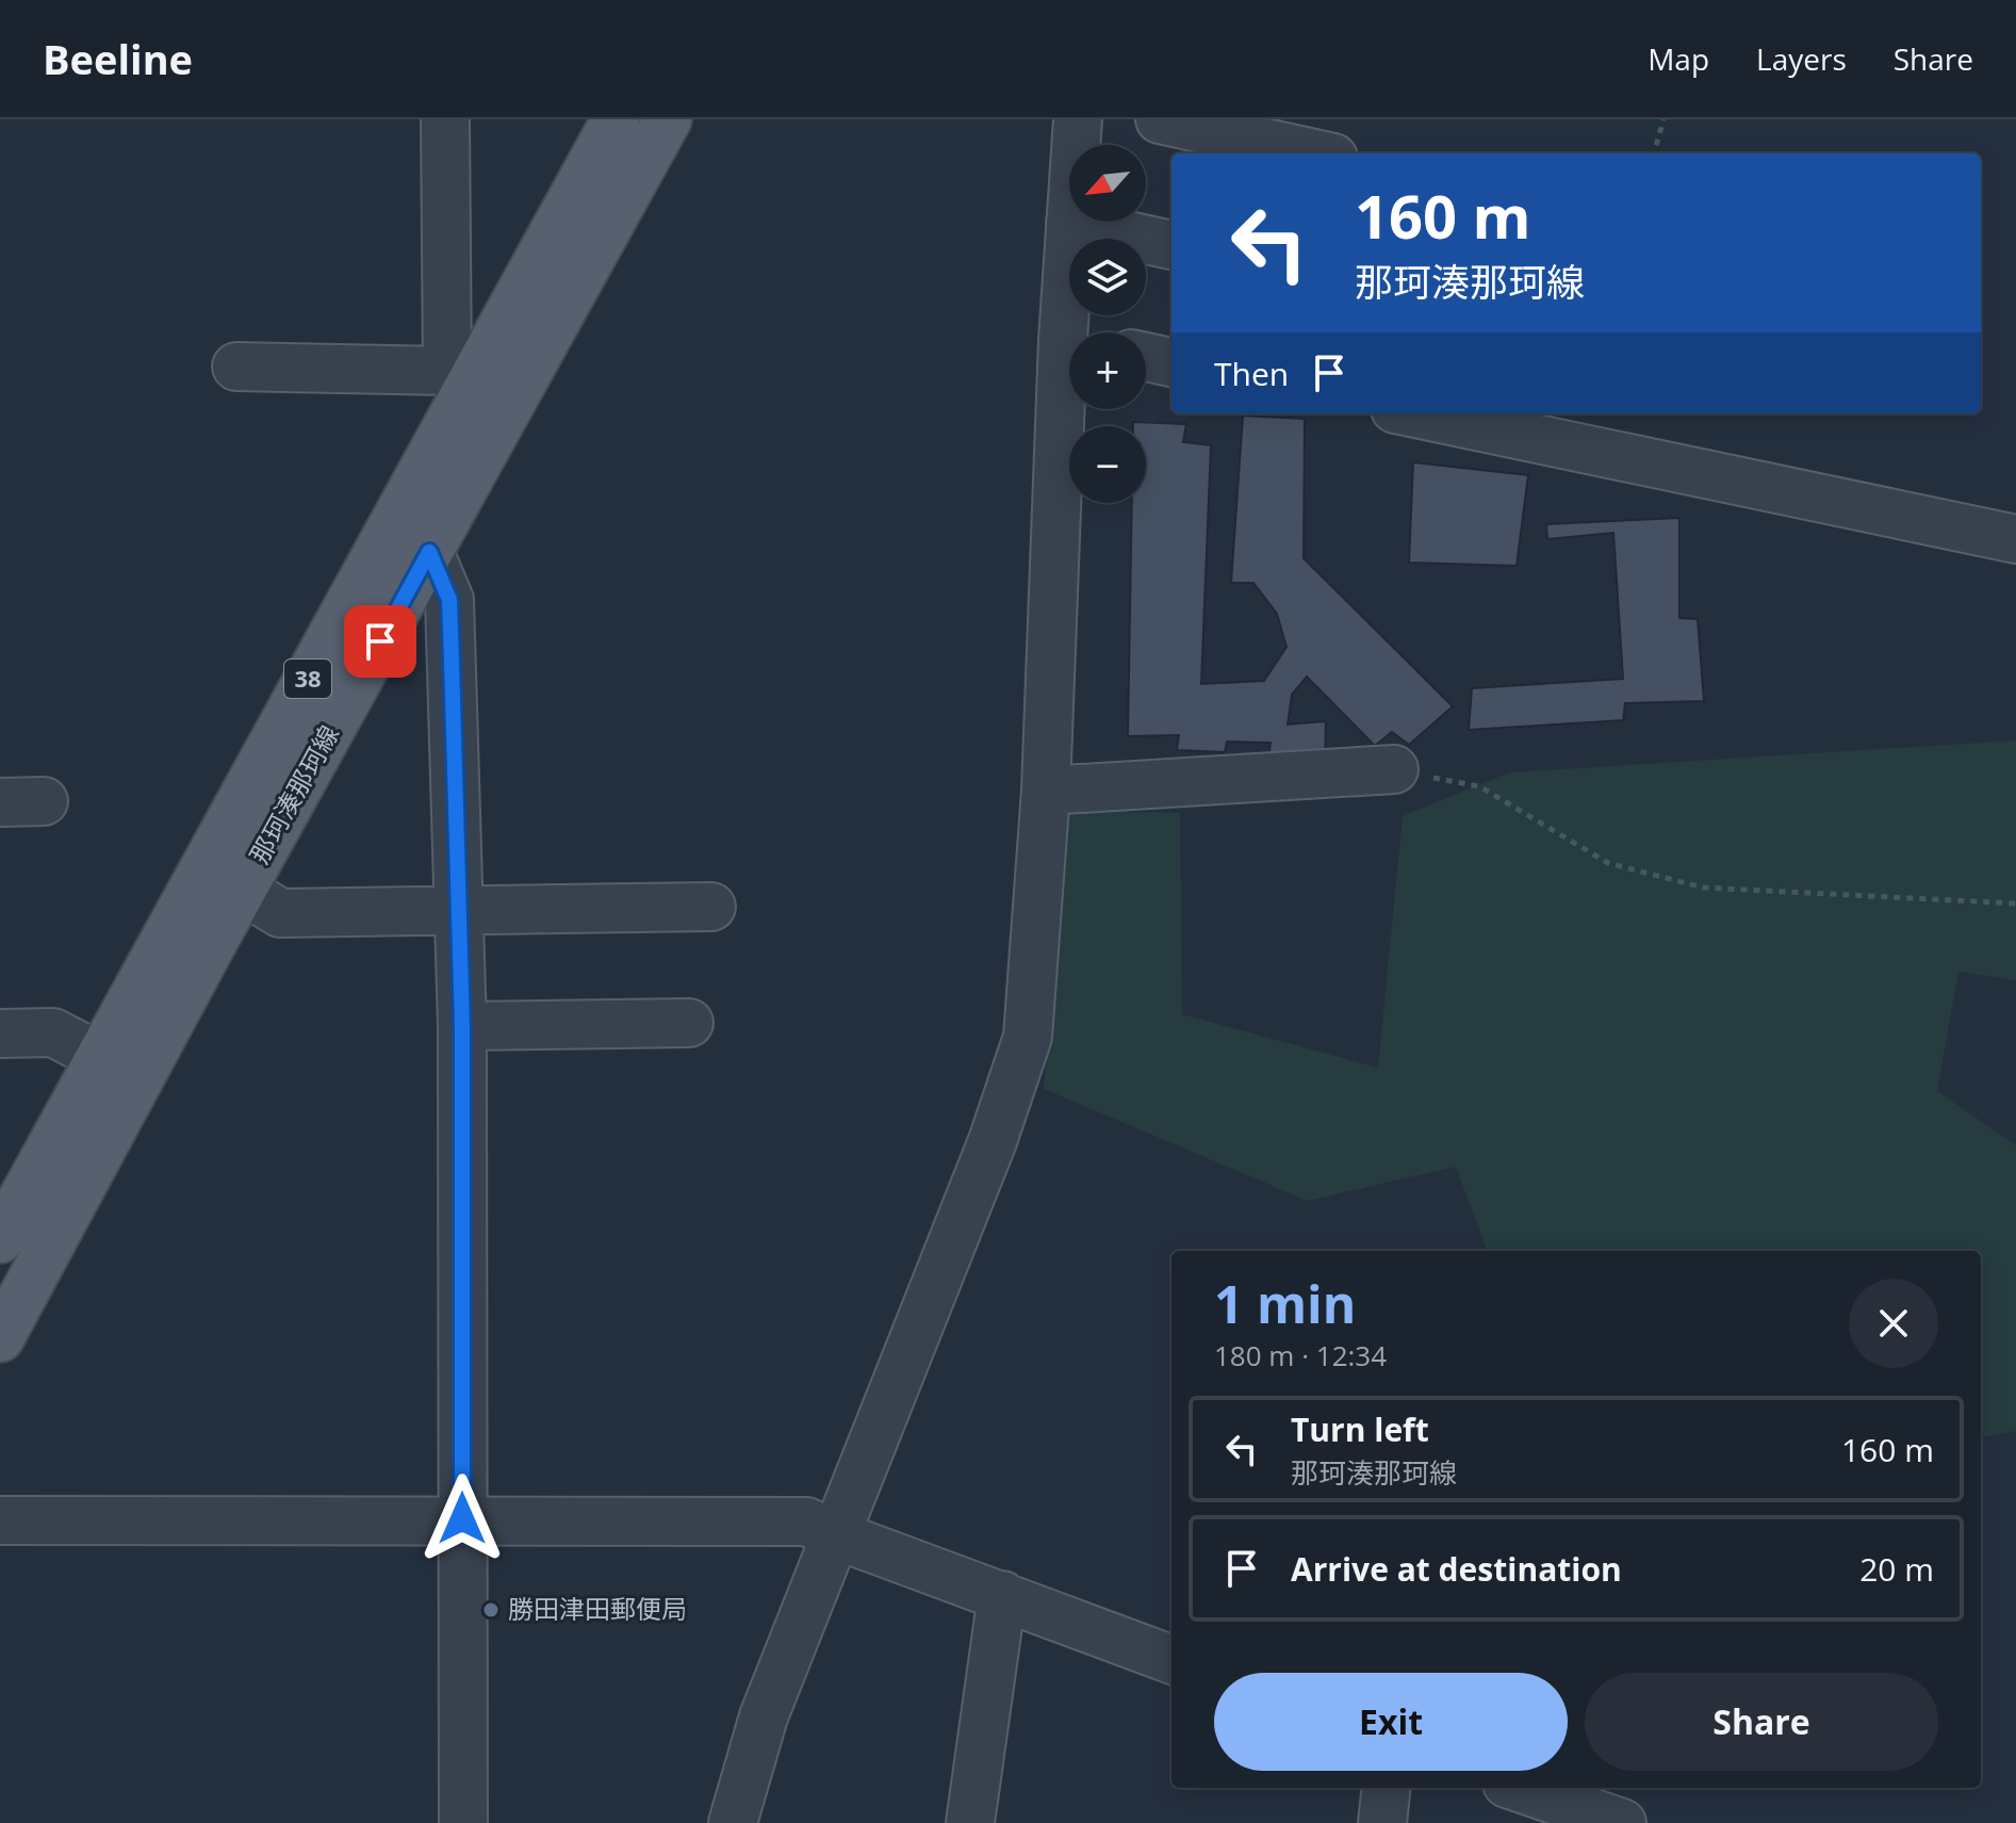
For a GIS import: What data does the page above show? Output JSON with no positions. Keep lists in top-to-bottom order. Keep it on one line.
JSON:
{"streets":{"main road":["38","那珂湊那珂線"]},"places":["勝田津田郵便局"],"north":"bottom left","page":{"header":"Beeline","nav":["Map","Layers","Share"],"map_buttons":["+","−"],"turn":["160 m","那珂湊那珂線"],"then":"Then","heading":["1 min","180 m · 12:34"],"list":[{"name":"Turn left","note":"那珂湊那珂線","value":"160 m"},{"name":"Arrive at destination","value":"20 m"}],"buttons":["Exit","Share"]}}
